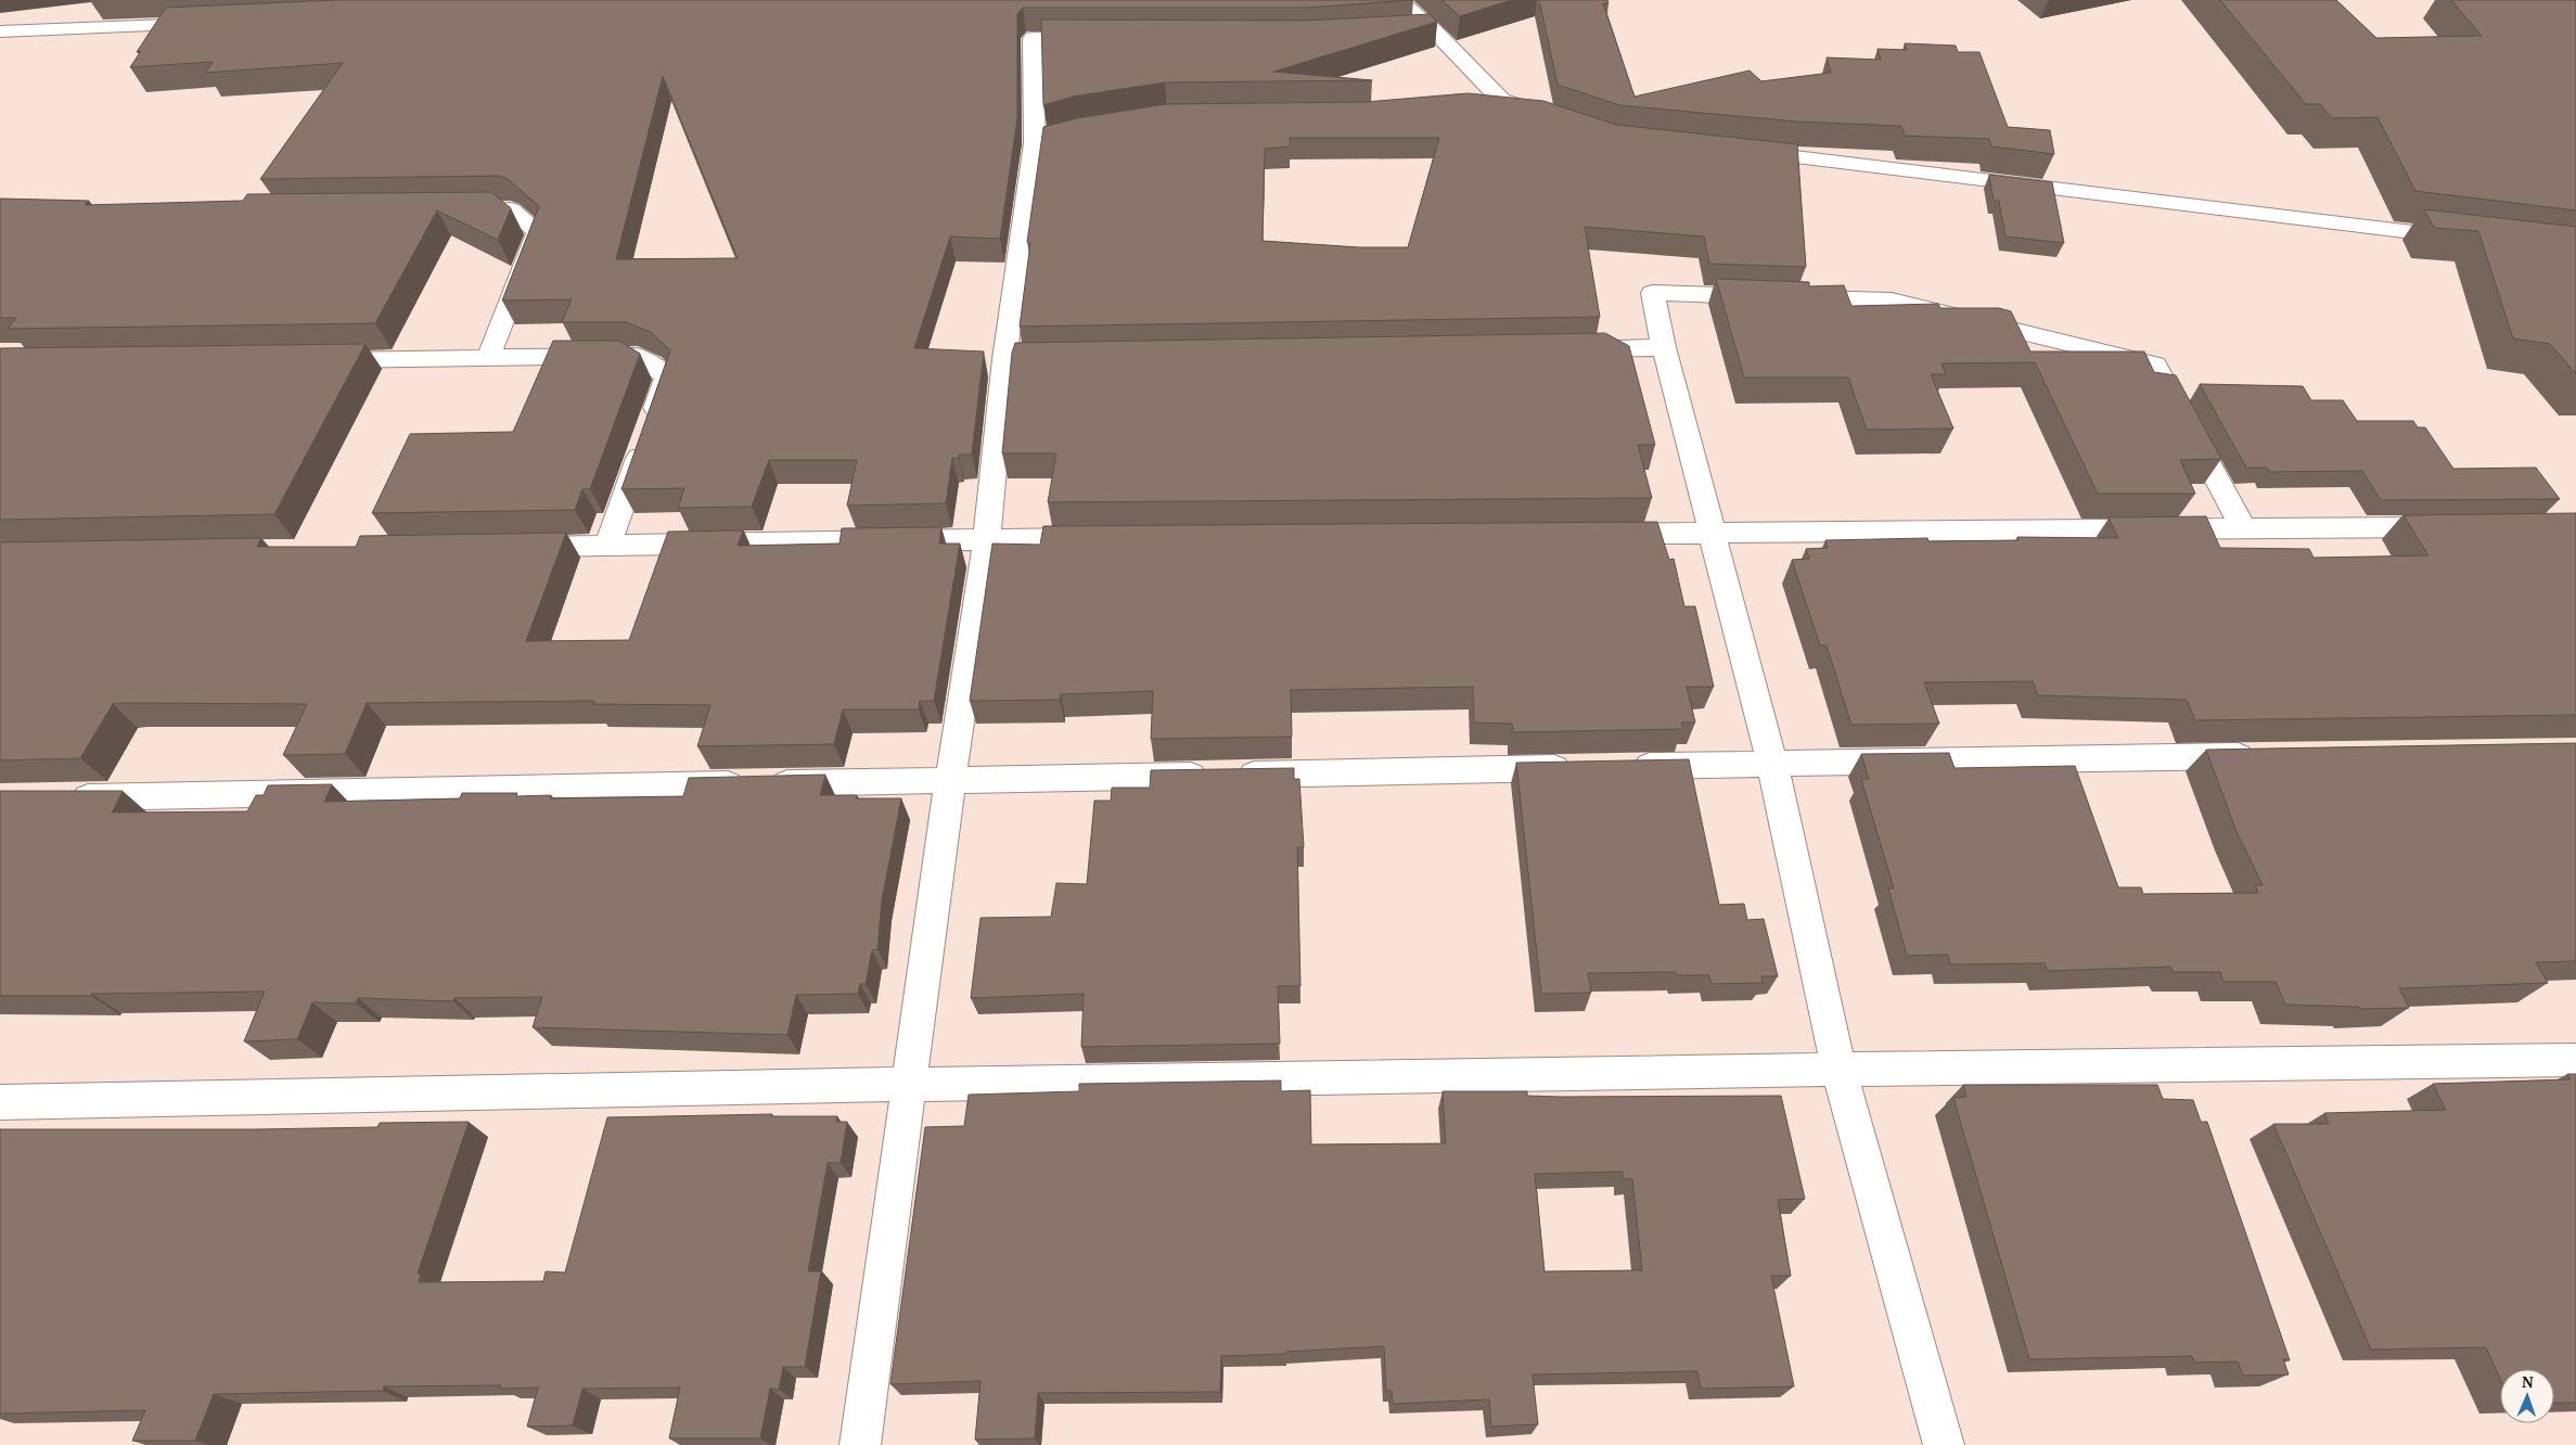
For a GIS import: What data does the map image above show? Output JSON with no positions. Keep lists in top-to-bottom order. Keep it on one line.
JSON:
{"north":"top"}
